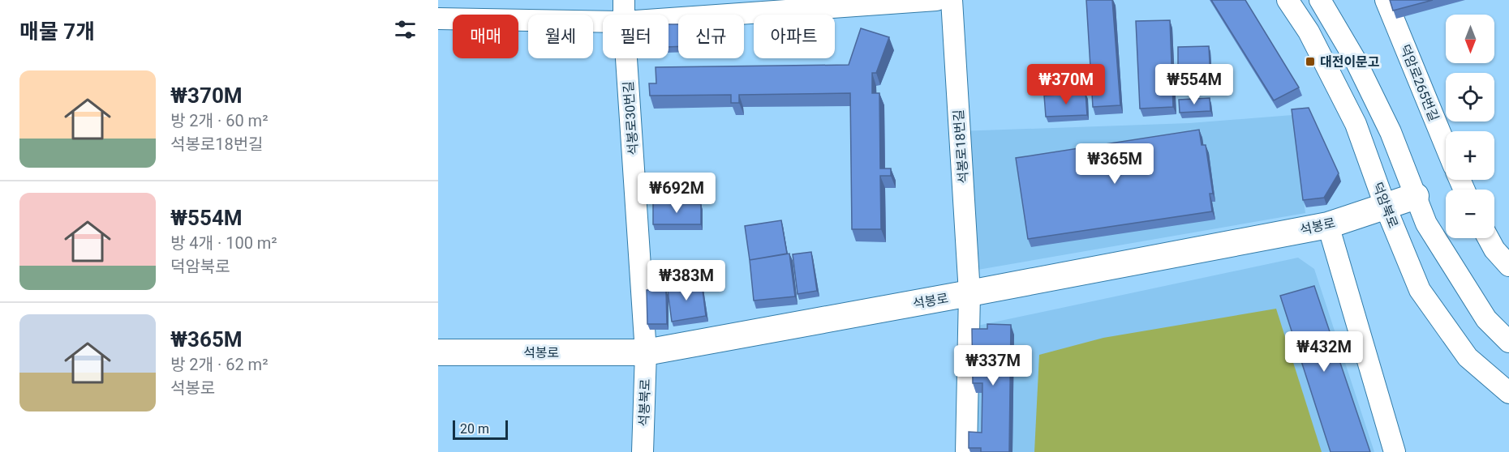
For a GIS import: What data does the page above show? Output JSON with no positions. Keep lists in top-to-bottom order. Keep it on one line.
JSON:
{"streets":{"main road":["석봉로"],"street":["덕암로265번길","석봉로30번길","석봉로18번길","덕암북로","석봉북로"]},"crossings":[["석봉로30번길","석봉로"],["석봉로30번길","석봉북로"],["석봉로18번길","석봉로"],["덕암북로","석봉로"],["석봉로","석봉북로"]],"places":{"transit":["대전이문고"]},"scale_bar":"20 m","north":"bottom","page":{"heading":"매물 7개","map_buttons":["+","−"],"chip":["매매","월세","필터","신규","아파트"],"list":[{"name":"₩370M","note":"방 2개 · 60 m² · 석봉로18번길"},{"name":"₩554M","note":"방 4개 · 100 m² · 덕암북로"},{"name":"₩365M","note":"방 2개 · 62 m² · 석봉로"}],"price":["₩370M","₩554M","₩365M","₩692M","₩383M","₩432M","₩337M"],"scale":"20 m"}}
